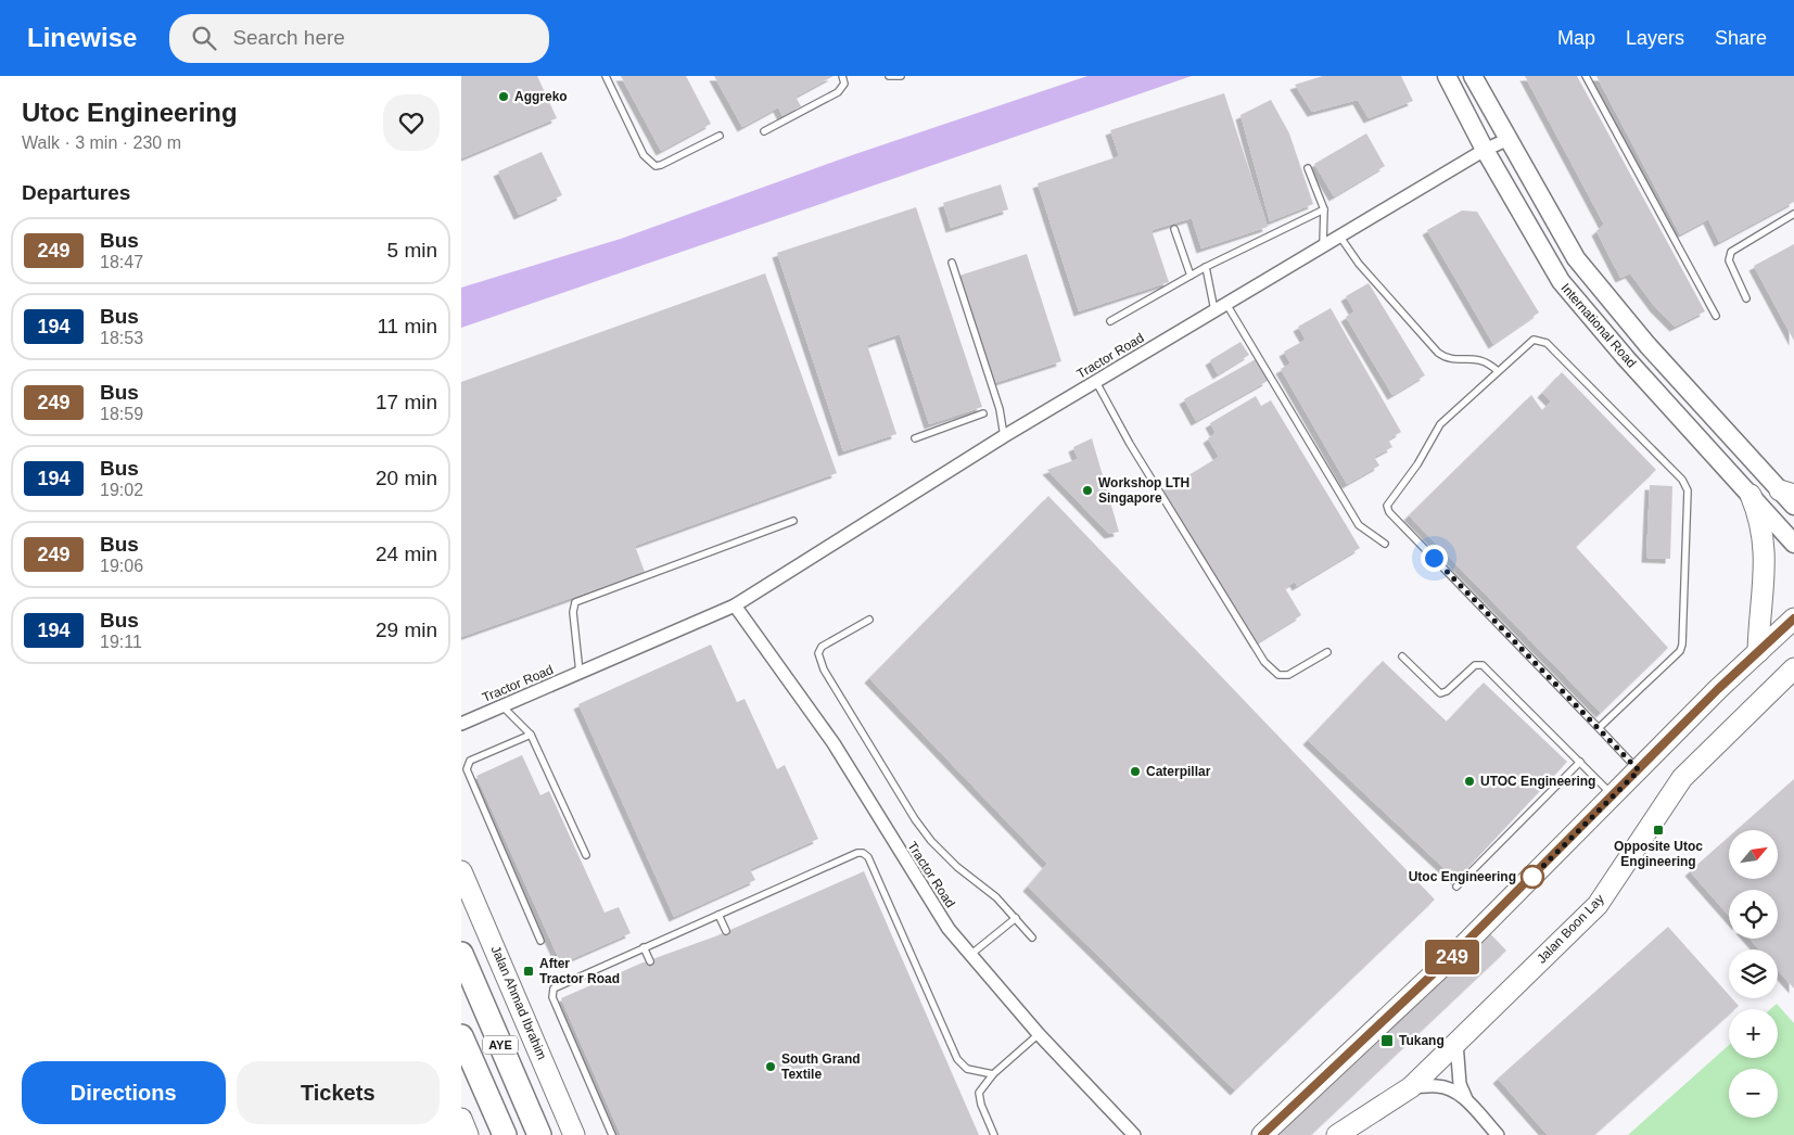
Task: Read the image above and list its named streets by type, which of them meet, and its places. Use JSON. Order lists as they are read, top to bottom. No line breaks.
{"streets":{"highway":["AYE"],"main road":["International Road","Jalan Boon Lay","Jalan Ahmad Ibrahim"],"street":["Tractor Road"]},"crossings":[["International Road","Tractor Road"]],"places":{"other":["Aggreko","Workshop LTH Singapore","Caterpillar","UTOC Engineering","Utoc Engineering","South Grand Textile"],"transit":["Opposite Utoc Engineering","After Tractor Road","Tukang"]},"lines":["bus line 249"],"north":"top right","page":{"header":"Linewise","search":"Search here","nav":["Map","Layers","Share"],"heading":[["Utoc Engineering","Walk · 3 min · 230 m"],"Departures"],"on_map":"249","list":[{"mark":"249","name":"Bus","note":"18:47","value":"5 min"},{"mark":"194","name":"Bus","note":"18:53","value":"11 min"},{"mark":"249","name":"Bus","note":"18:59","value":"17 min"},{"mark":"194","name":"Bus","note":"19:02","value":"20 min"},{"mark":"249","name":"Bus","note":"19:06","value":"24 min"},{"mark":"194","name":"Bus","note":"19:11","value":"29 min"}],"map_buttons":["+","−"],"buttons":["Directions","Tickets"]}}
